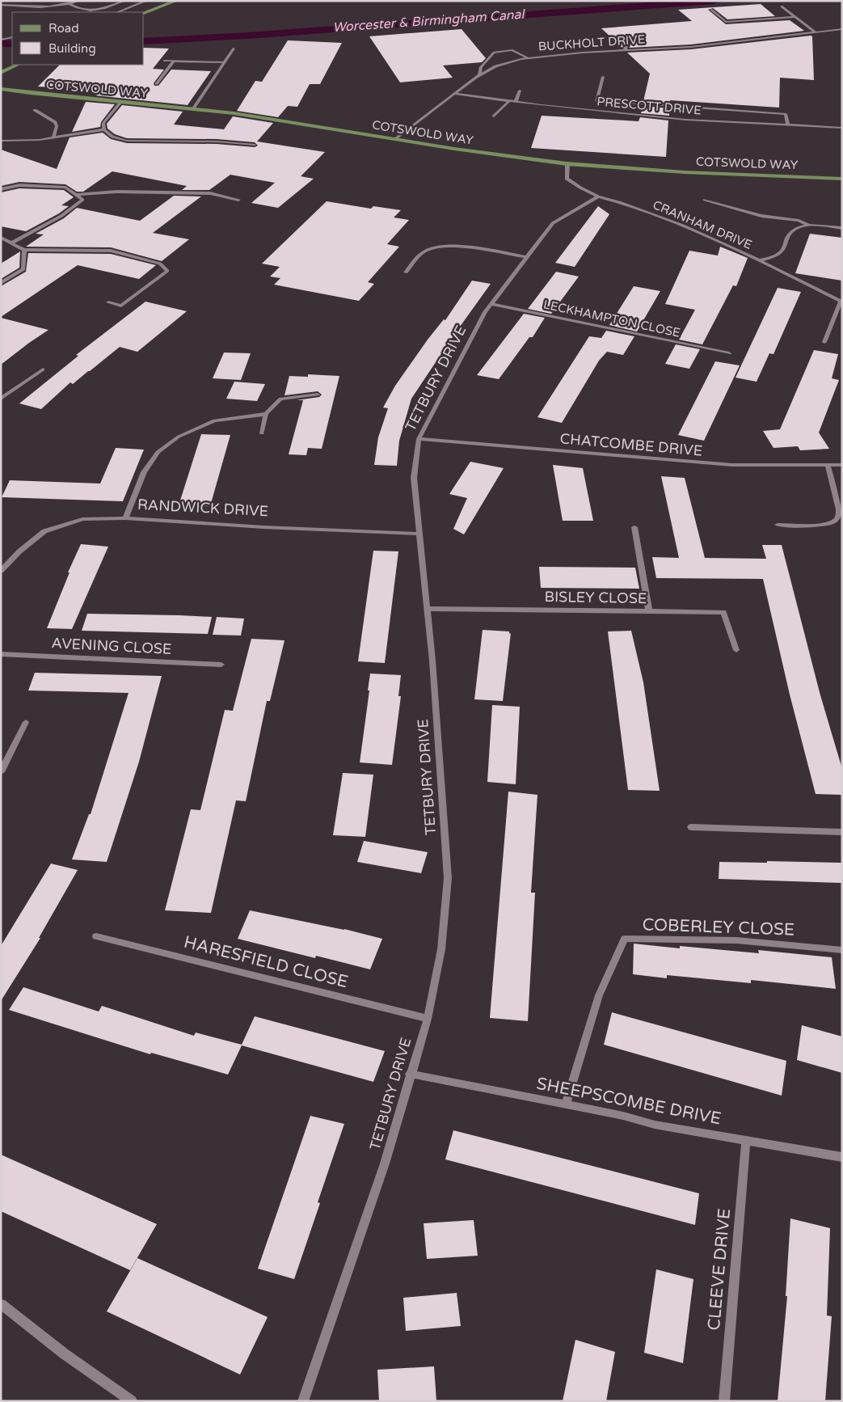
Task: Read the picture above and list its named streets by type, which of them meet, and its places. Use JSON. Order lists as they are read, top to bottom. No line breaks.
{"streets":{"main road":["COTSWOLD WAY"],"street":["BUCKHOLT DRIVE","PRESCOTT DRIVE","CRANHAM DRIVE","LECKHAMPTON CLOSE","TETBURY DRIVE","CHATCOMBE DRIVE","RANDWICK DRIVE","BISLEY CLOSE","AVENING CLOSE","COBERLEY CLOSE","HARESFIELD CLOSE","SHEEPSCOMBE DRIVE","CLEEVE DRIVE"]},"crossings":[["BUCKHOLT DRIVE","COTSWOLD WAY"],["BUCKHOLT DRIVE","PRESCOTT DRIVE"],["COTSWOLD WAY","CRANHAM DRIVE"],["CRANHAM DRIVE","TETBURY DRIVE"],["LECKHAMPTON CLOSE","TETBURY DRIVE"],["TETBURY DRIVE","CHATCOMBE DRIVE"],["TETBURY DRIVE","RANDWICK DRIVE"],["TETBURY DRIVE","BISLEY CLOSE"],["TETBURY DRIVE","HARESFIELD CLOSE"],["TETBURY DRIVE","SHEEPSCOMBE DRIVE"],["COBERLEY CLOSE","SHEEPSCOMBE DRIVE"],["SHEEPSCOMBE DRIVE","CLEEVE DRIVE"]],"water":["Worcester & Birmingham Canal"],"legend":["Road","Building"]}
